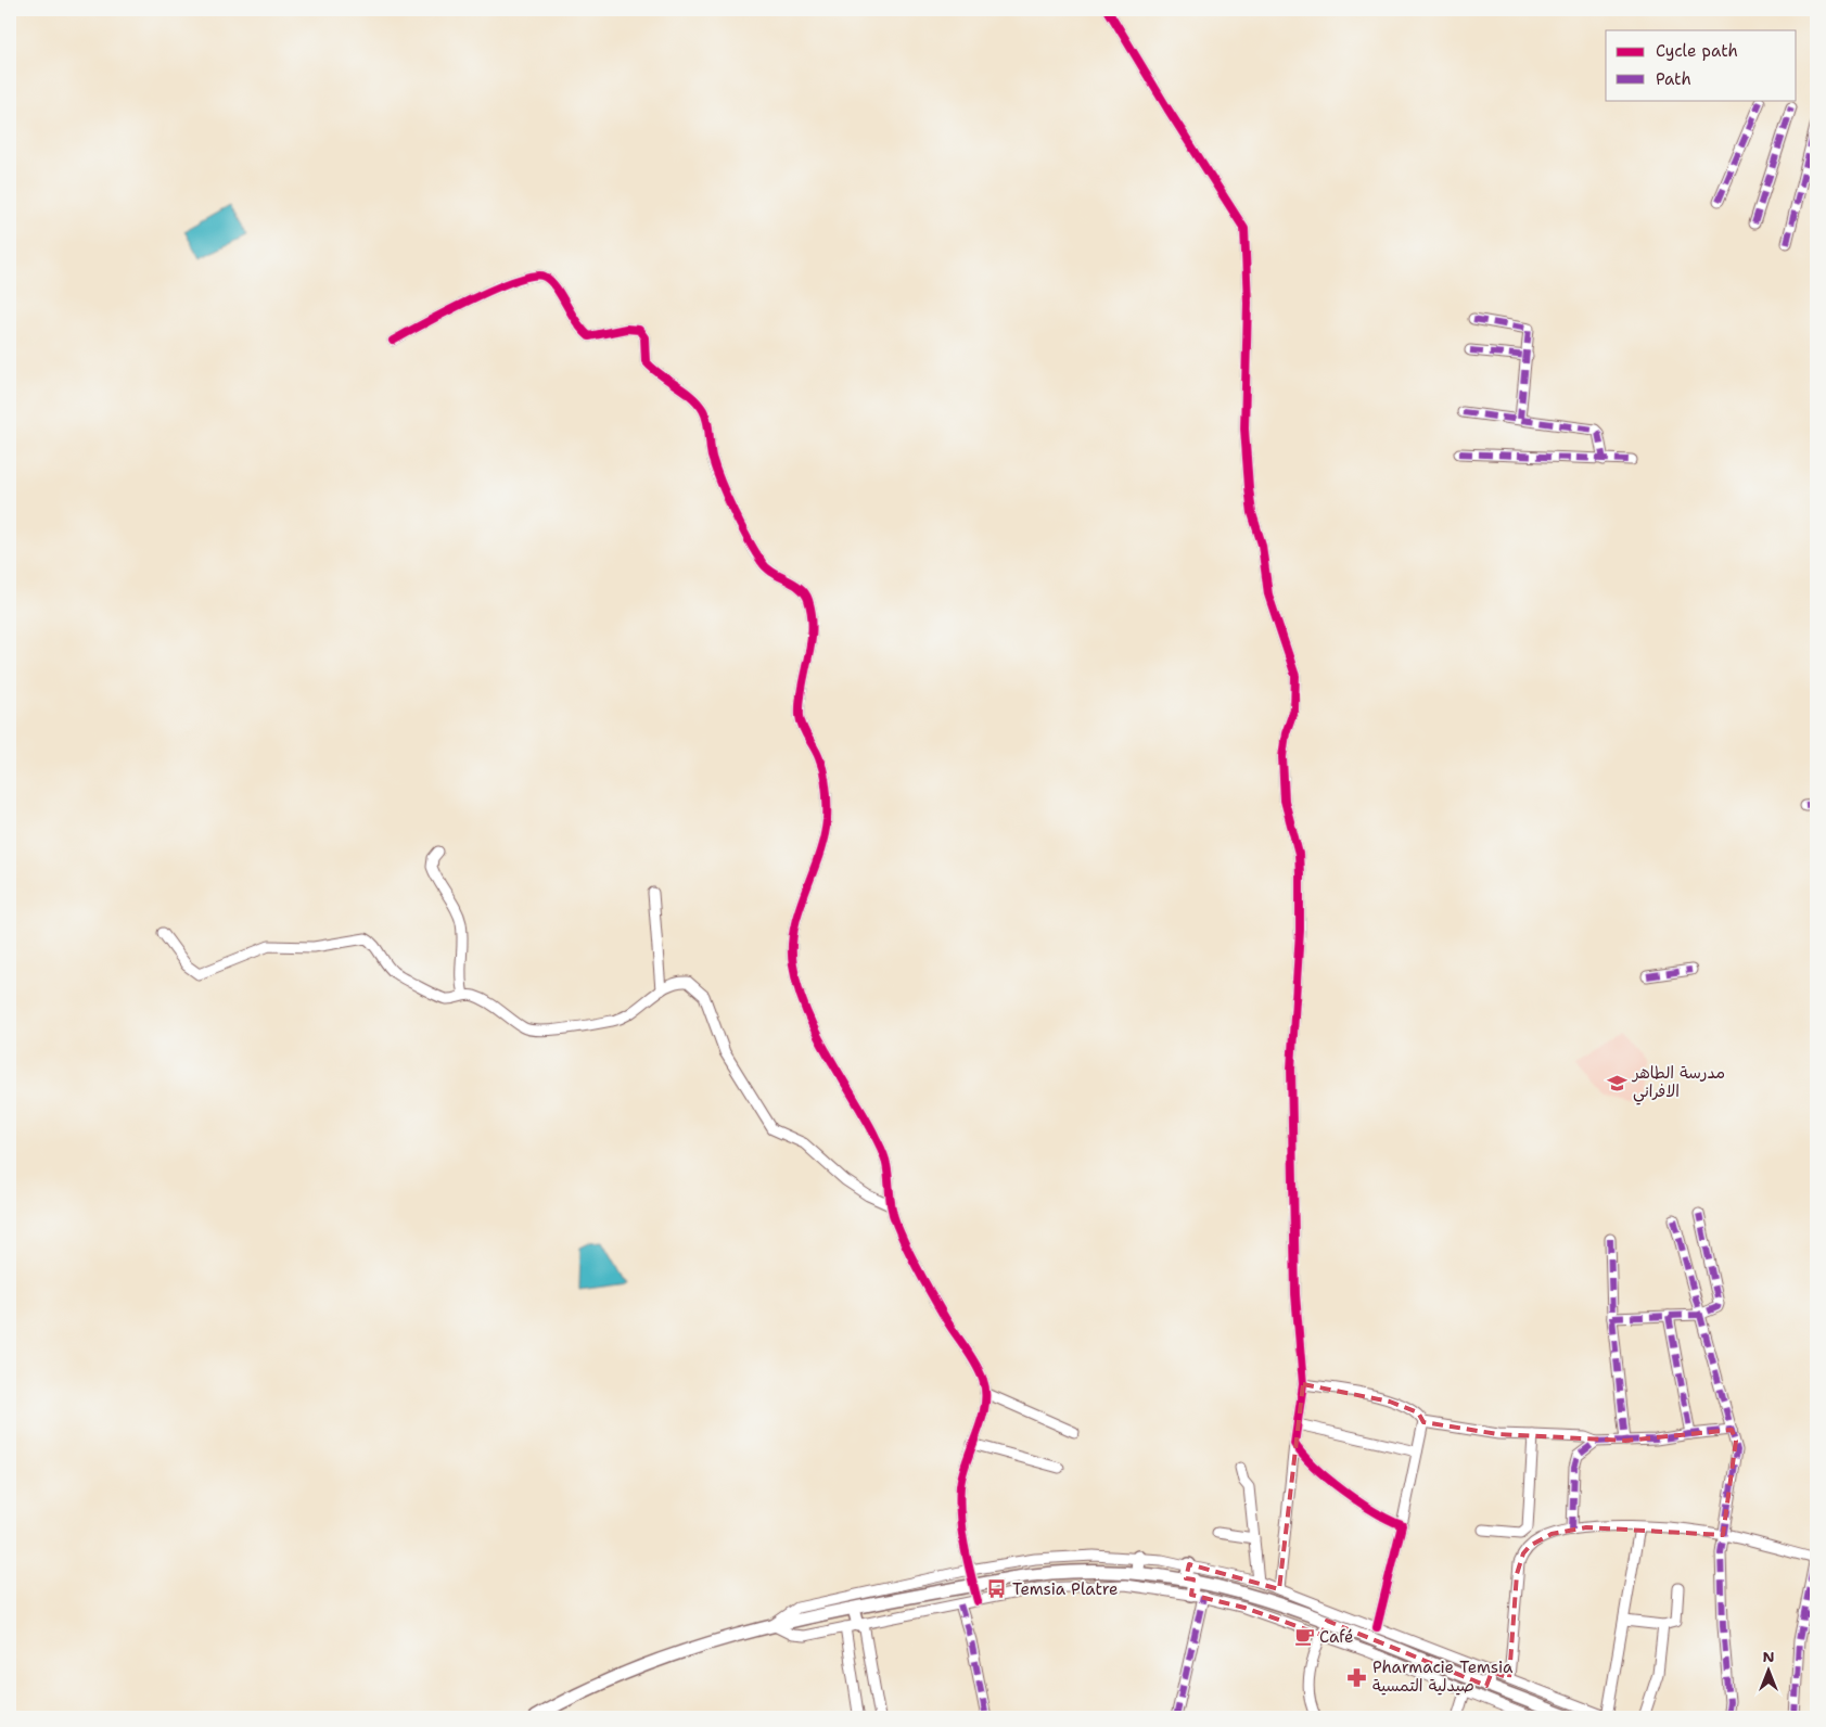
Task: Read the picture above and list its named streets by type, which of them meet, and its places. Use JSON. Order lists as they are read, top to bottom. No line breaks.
{"places":{"school or university":["مدرسة الطاهر الافراني"],"bus stop":["Temsia Platre"],"cafe":["Café"],"pharmacy":["Pharmacie Temsia صيدلية التمسية"]},"legend":["Cycle path","Path"],"north":"top"}
